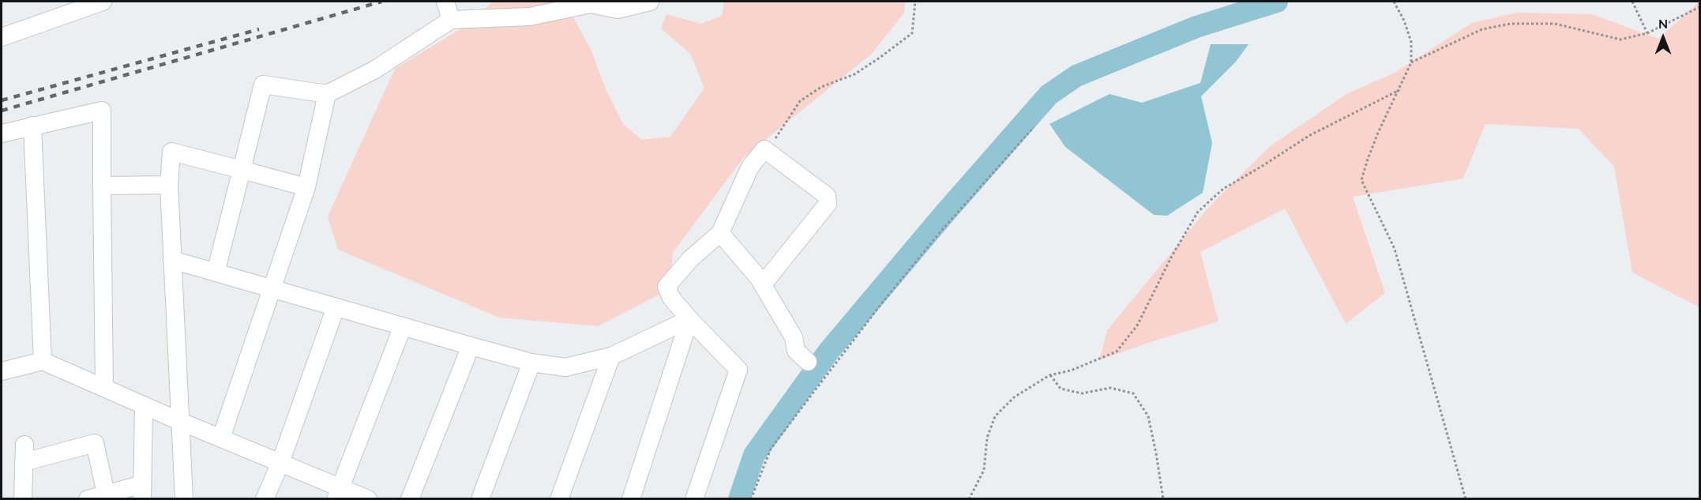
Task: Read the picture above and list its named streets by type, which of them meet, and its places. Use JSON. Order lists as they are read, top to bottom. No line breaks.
{"north":"top"}
